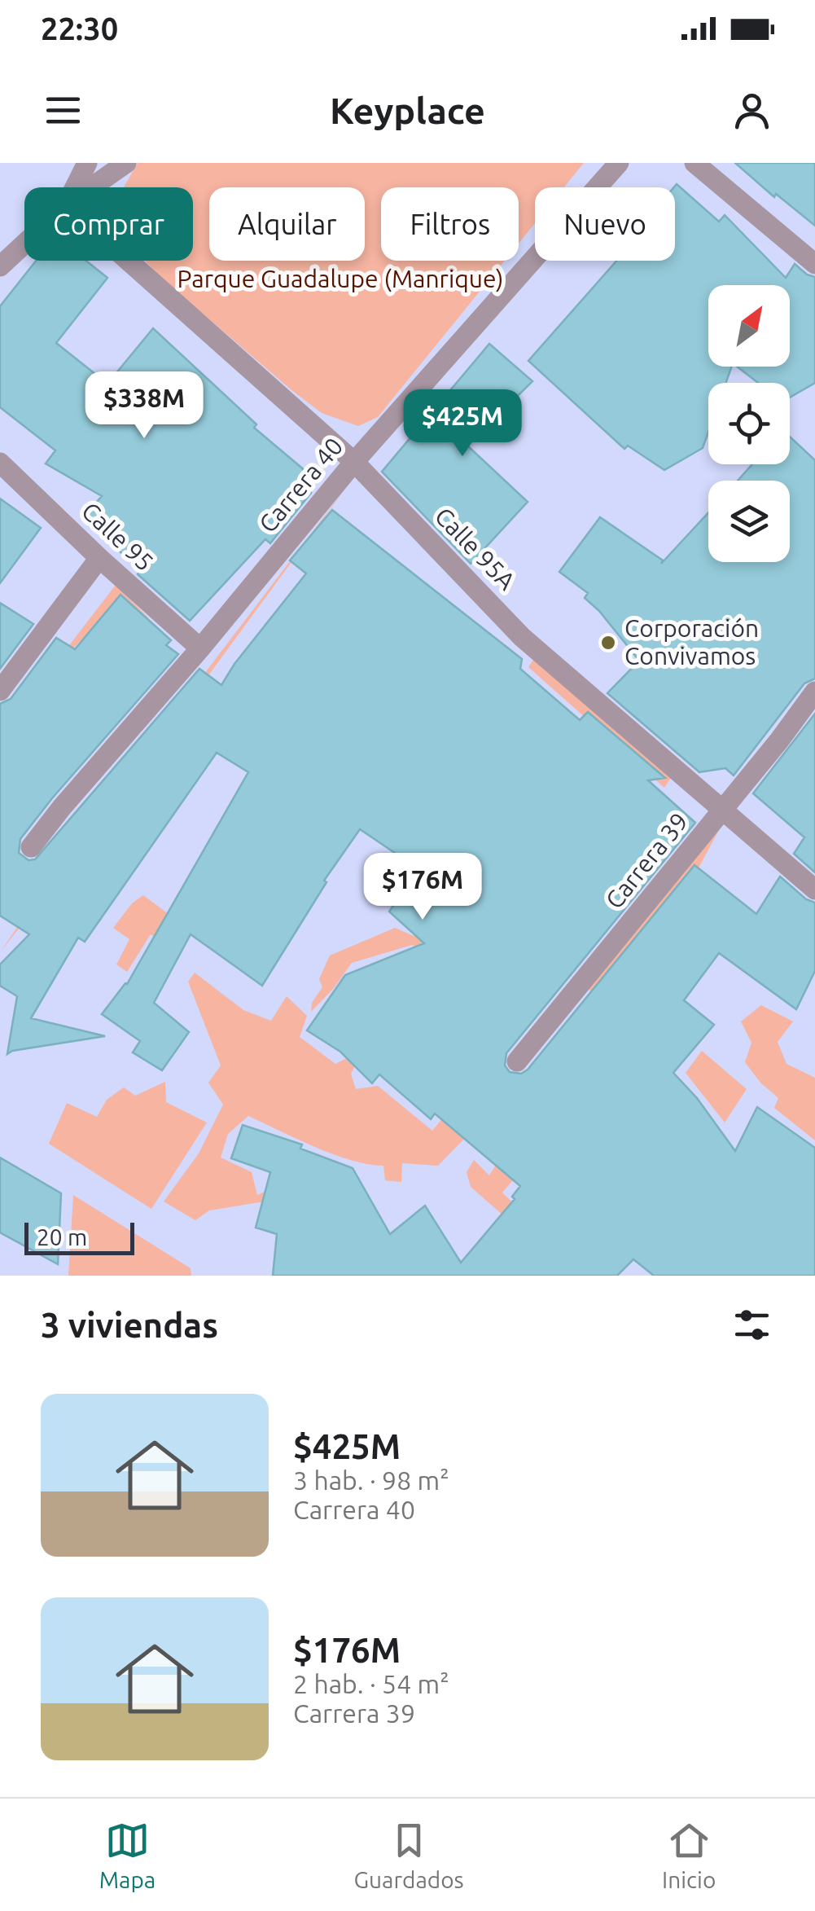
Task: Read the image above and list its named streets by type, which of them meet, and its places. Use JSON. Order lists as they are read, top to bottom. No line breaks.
{"streets":{"street":["Carrera 40","Calle 95","Calle 95A","Carrera 39"]},"crossings":[["Carrera 40","Calle 95"],["Carrera 40","Calle 95A"],["Calle 95A","Carrera 39"]],"parks":["Parque Guadalupe (Manrique)"],"places":["Corporación Convivamos"],"scale_bar":"20 m","north":"top right","page":{"status":"22:30","header":"Keyplace","chip":["Comprar","Alquilar","Filtros","Nuevo"],"price":["$338M","$425M","$176M"],"scale":"20 m","heading":"3 viviendas","list":[{"name":"$425M","note":"3 hab. · 98 m² · Carrera 40"},{"name":"$176M","note":"2 hab. · 54 m² · Carrera 39"}],"tabs":["Mapa","Guardados","Inicio"]}}
